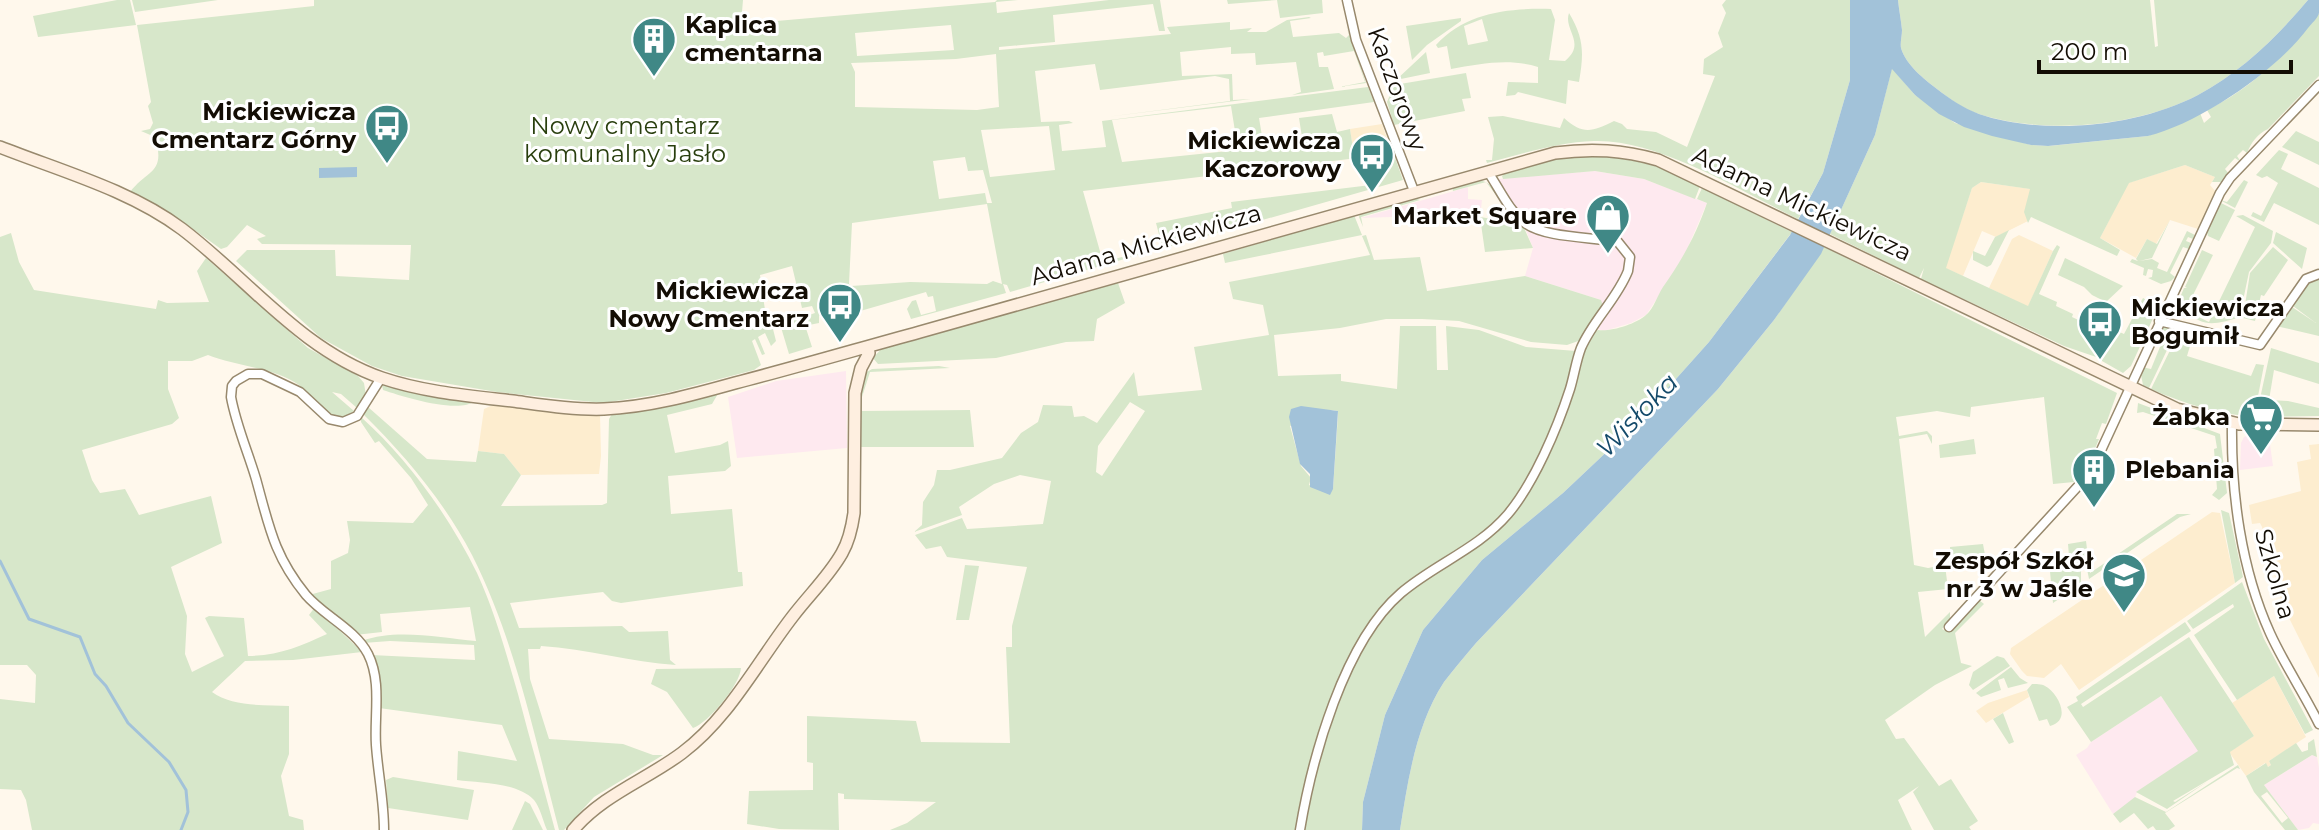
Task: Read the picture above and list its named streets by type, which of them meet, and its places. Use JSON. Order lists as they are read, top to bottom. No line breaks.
{"streets":{"street":["Kaczorowy","Adama Mickiewicza","Szkolna"]},"crossings":[["Kaczorowy","Adama Mickiewicza"],["Adama Mickiewicza","Szkolna"]],"water":["Wisłoka"],"parks":["Nowy cmentarz komunalny Jasło"],"places":{"building":["Kaplica cmentarna","Plebania"],"bus stop":["Mickiewicza Cmentarz Górny","Mickiewicza Kaczorowy","Mickiewicza Nowy Cmentarz","Mickiewicza Bogumił"],"shop":["Market Square"],"supermarket":["Żabka"],"school or university":["Zespół Szkół nr 3 w Jaśle"]},"scale_bar":"200 m"}
